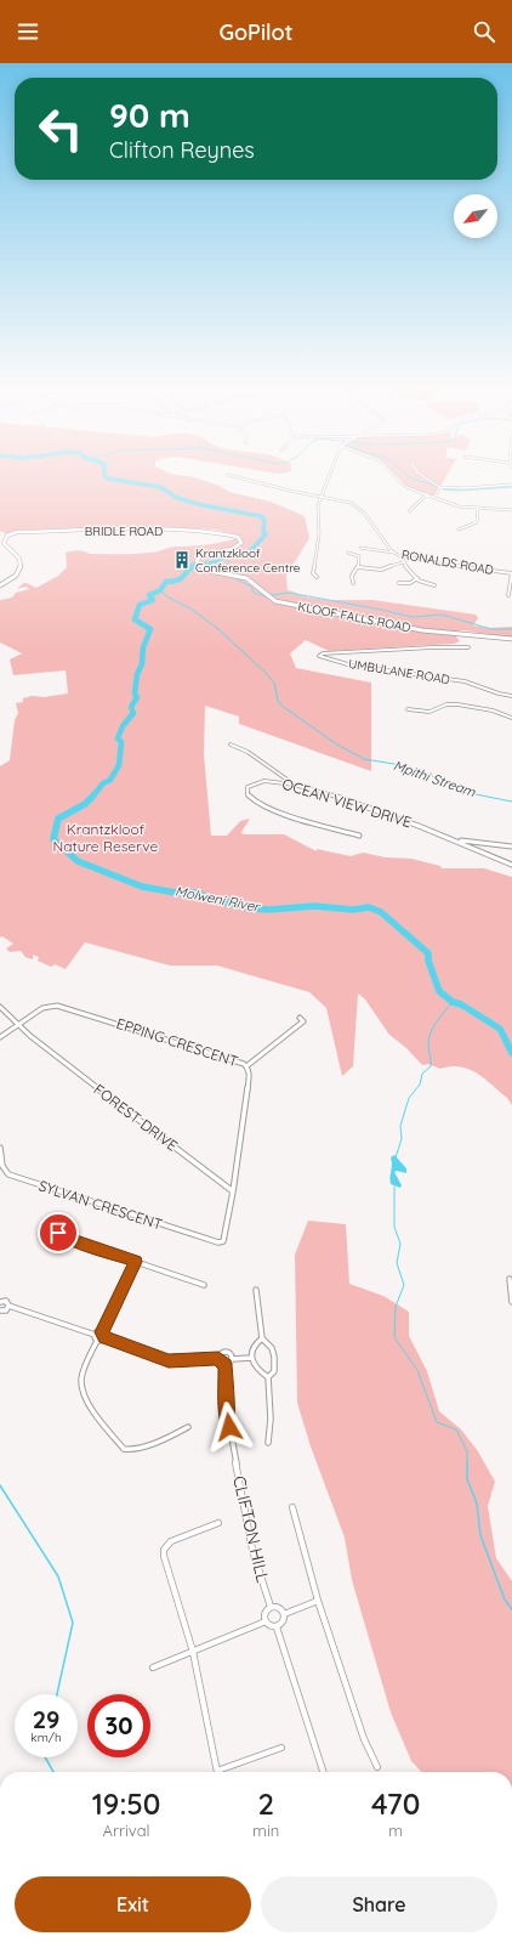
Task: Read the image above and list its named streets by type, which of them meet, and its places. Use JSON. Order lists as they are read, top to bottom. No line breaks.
{"streets":{"main road":["BRIDLE ROAD","KLOOF FALLS ROAD"],"street":["RONALDS ROAD","UMBULANE ROAD","OCEAN VIEW DRIVE","EPPING CRESCENT","FOREST DRIVE","SYLVAN CRESCENT","CLIFTON HILL"]},"crossings":[["BRIDLE ROAD","KLOOF FALLS ROAD"],["EPPING CRESCENT","FOREST DRIVE"],["EPPING CRESCENT","SYLVAN CRESCENT"],["FOREST DRIVE","SYLVAN CRESCENT"]],"water":["Mpithi Stream","Molweni River"],"parks":["Krantzkloof Nature Reserve"],"places":{"building":["Krantzkloof Conference Centre"]},"north":"bottom left","page":{"header":"GoPilot","turn":["90 m","Clifton Reynes"],"speed":"29 km/h","limit":"30","eta":["19:50","Arrival","2","min","470","m"],"buttons":["Exit","Share"]}}
